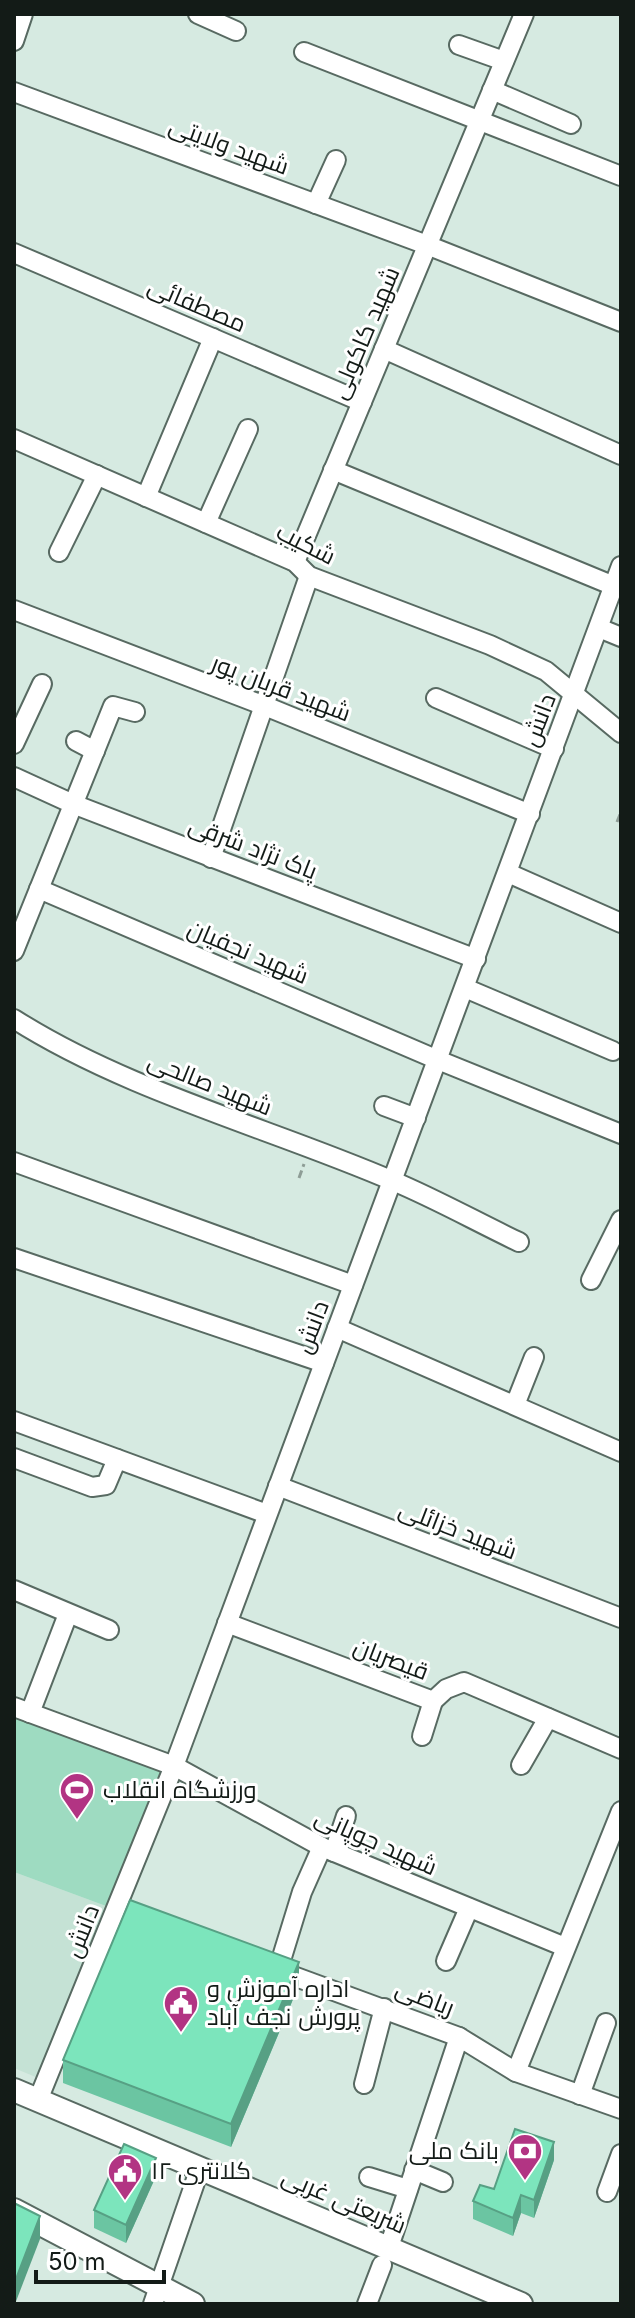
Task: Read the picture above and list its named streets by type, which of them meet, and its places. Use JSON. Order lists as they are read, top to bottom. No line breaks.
{"streets":{"main road":["شریعتی غربی"],"street":["شهید ولایتی","مصطفائی","شهید کاکولی","شکیب","شهید قربان پور","دانش","پاک نژاد شرقی","شهید نجفیان","شهید صالحی","شهید خزائلی","قیصریان","شهید چوپانی","ریاضی"]},"crossings":[["شهید ولایتی","شهید کاکولی"],["مصطفائی","شهید کاکولی"],["شهید کاکولی","شکیب"],["شکیب","دانش"],["شهید قربان پور","دانش"],["دانش","پاک نژاد شرقی"],["دانش","شهید نجفیان"],["دانش","شهید صالحی"],["دانش","شهید خزائلی"],["دانش","قیصریان"],["دانش","شهید چوپانی"],["دانش","شریعتی غربی"],["شهید چوپانی","ریاضی"]],"places":{"sports":["ورزشگاه انقلاب"],"public building":["اداره آموزش و پرورش نجف آباد","کلانتری ۱۲"],"bank":["بانک ملی"]},"scale_bar":"50 m"}
